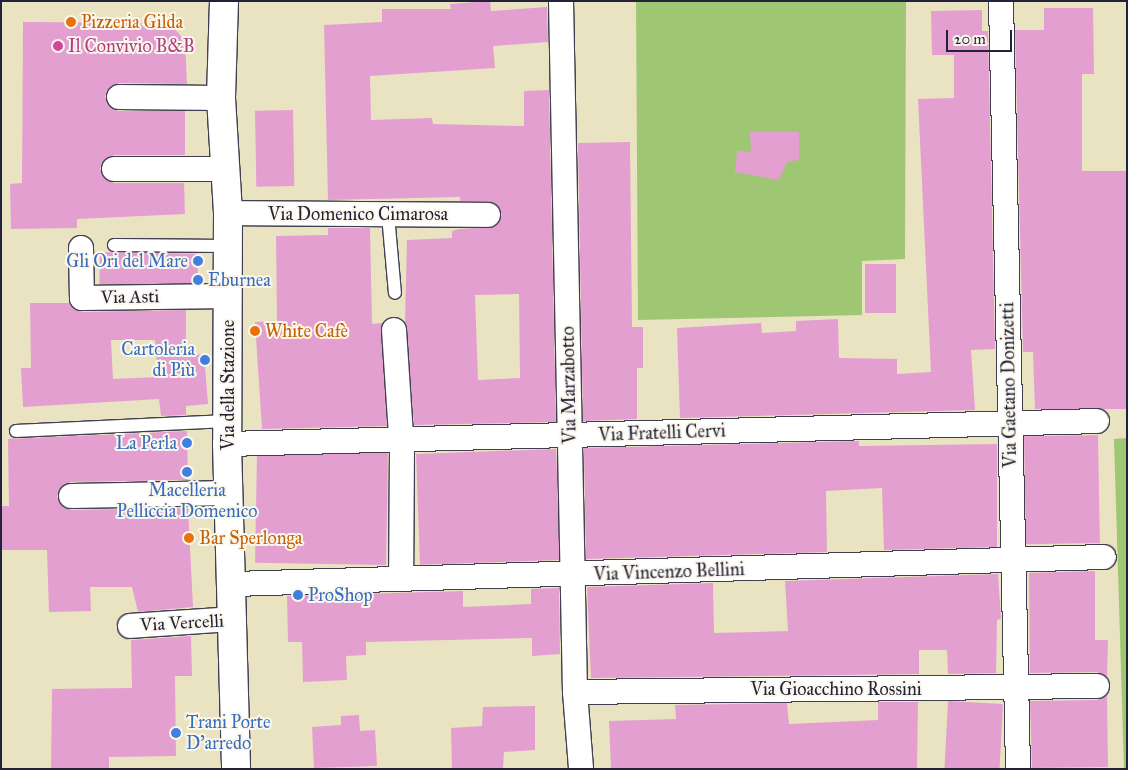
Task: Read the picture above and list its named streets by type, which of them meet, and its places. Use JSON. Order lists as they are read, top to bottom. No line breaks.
{"streets":{"street":["Via Domenico Cimarosa","Via Asti","Via della Stazione","Via Marzabotto","Via Gaetano Donizetti","Via Fratelli Cervi","Via Vincenzo Bellini","Via Vercelli","Via Gioacchino Rossini"]},"crossings":[["Via Domenico Cimarosa","Via della Stazione"],["Via Asti","Via della Stazione"],["Via della Stazione","Via Fratelli Cervi"],["Via della Stazione","Via Vincenzo Bellini"],["Via della Stazione","Via Vercelli"],["Via Marzabotto","Via Fratelli Cervi"],["Via Marzabotto","Via Vincenzo Bellini"],["Via Marzabotto","Via Gioacchino Rossini"],["Via Gaetano Donizetti","Via Fratelli Cervi"],["Via Gaetano Donizetti","Via Vincenzo Bellini"],["Via Gaetano Donizetti","Via Gioacchino Rossini"]],"places":["Pizzeria Gilda","Il Convivio B&B","Gli Ori del Mare","Eburnea","White Cafè","Cartoleria di Più","La Perla","Macelleria Pelliccia Domenico","Bar Sperlonga","ProShop","Trani Porte D'arredo"],"scale_bar":"20 m"}
